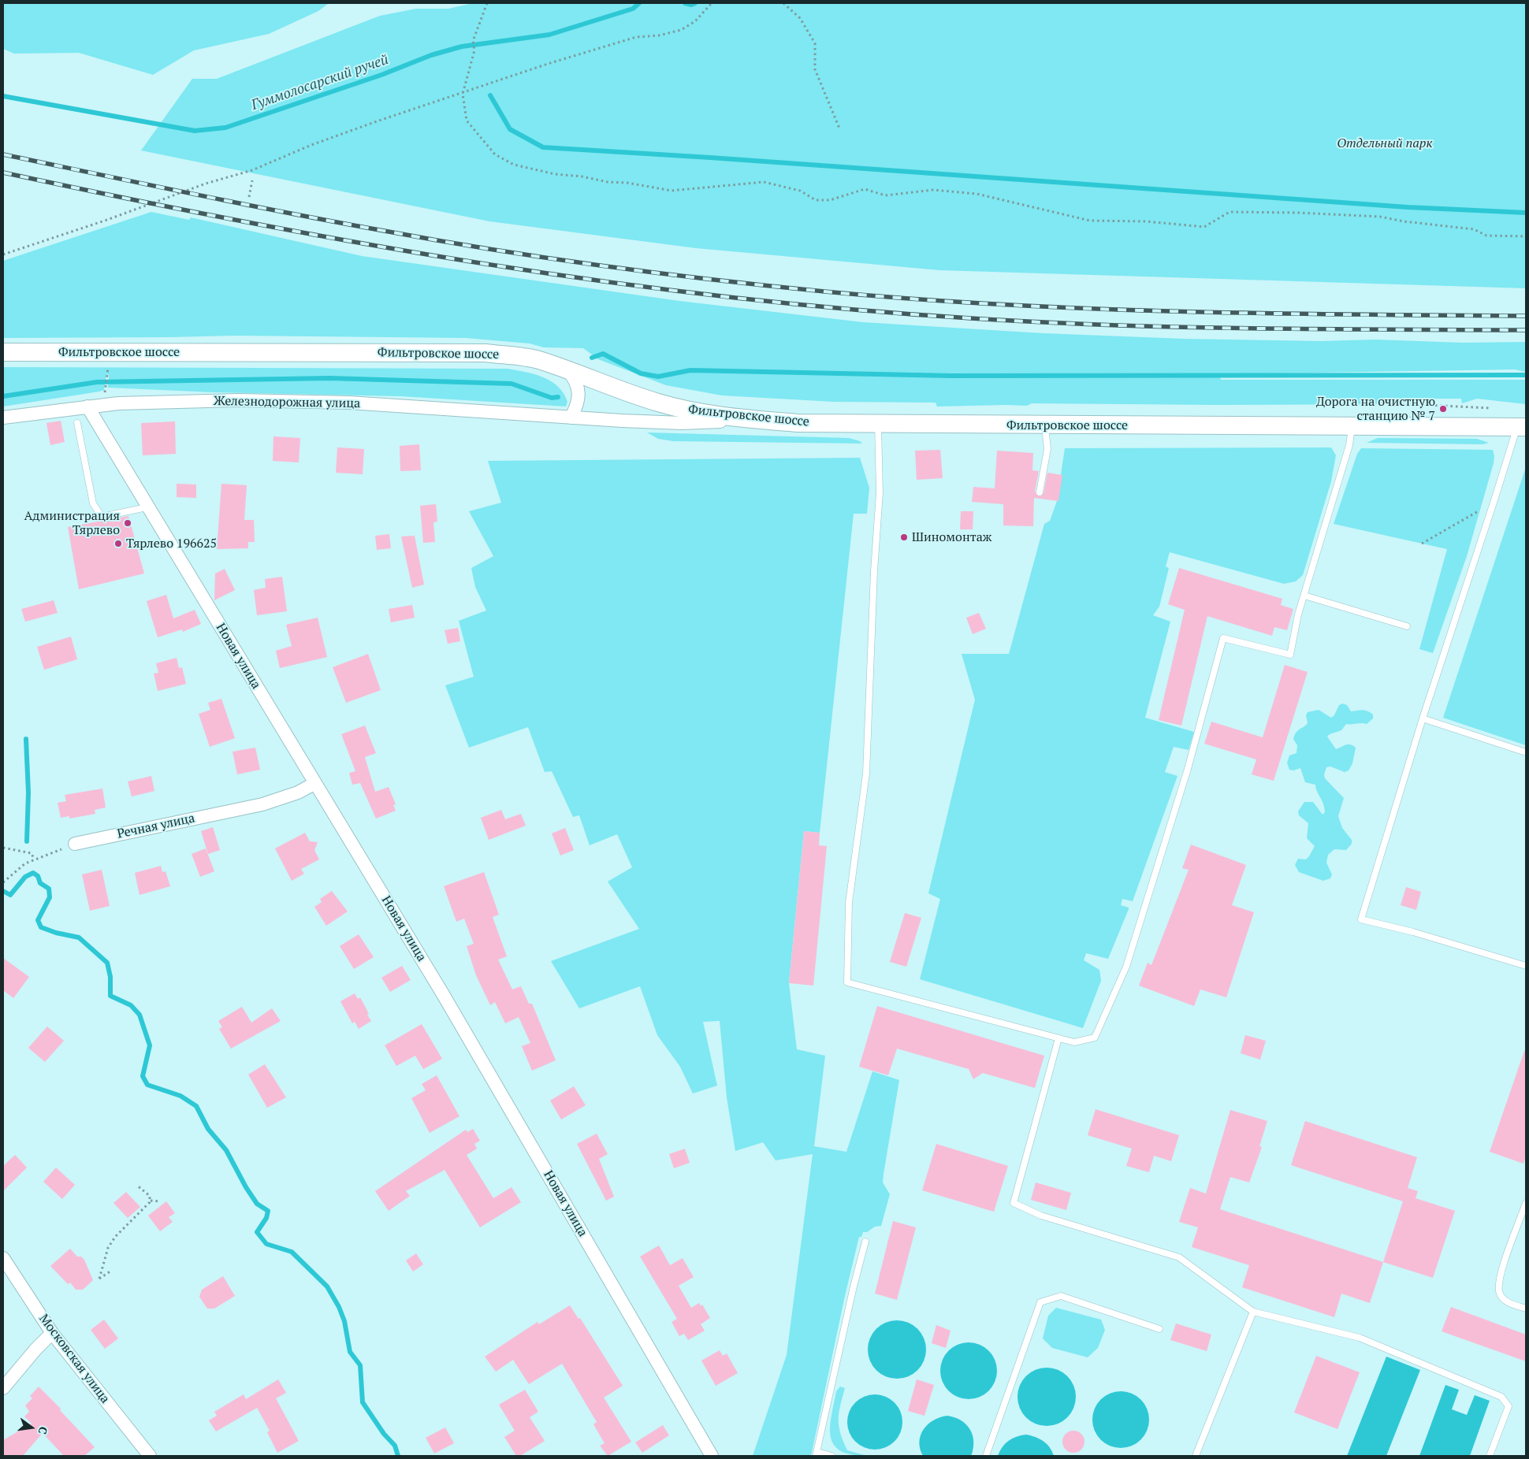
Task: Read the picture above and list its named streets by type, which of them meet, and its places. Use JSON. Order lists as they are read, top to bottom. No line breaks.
{"streets":{"main road":["Фильтровское шоссе"],"street":["Железнодорожная улица","Новая улица","Речная улица","Московская улица"]},"crossings":[["Фильтровское шоссе","Железнодорожная улица"],["Железнодорожная улица","Новая улица"],["Новая улица","Речная улица"]],"water":["Гуммолосарский ручей"],"parks":["Отдельный парк"],"places":["Дорога на очистную станцию № 7","Администрация Тярлево","Шиномонтаж","Тярлево 196625"],"north":"right"}
